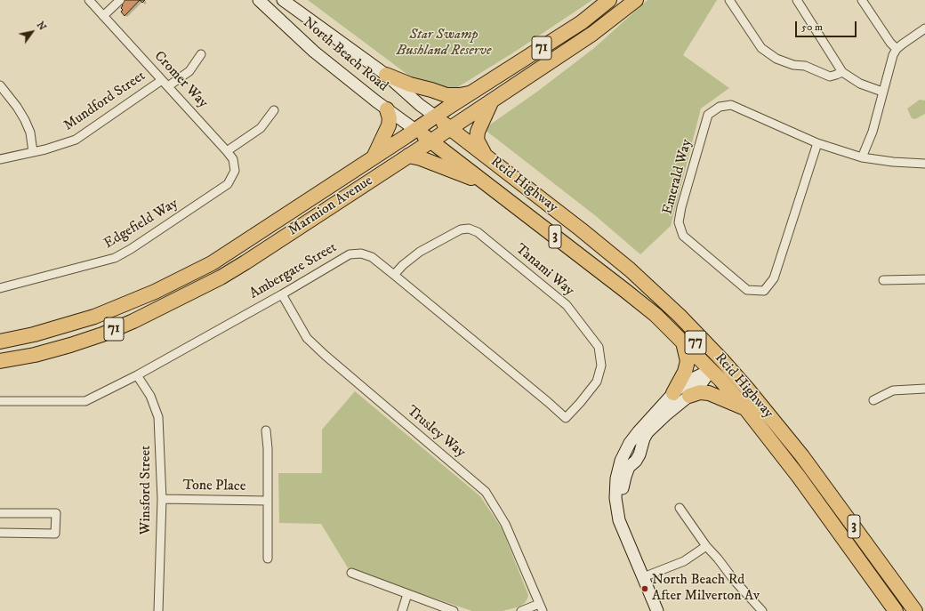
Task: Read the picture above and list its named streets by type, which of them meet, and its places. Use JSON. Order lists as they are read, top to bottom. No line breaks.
{"streets":{"highway":["71","Reid Highway","Marmion Avenue","3","77"],"main road":["North Beach Road"],"street":["Cromer Way","Mundford Street","Emerald Way","Edgefield Way","Tanami Way","Ambergate Street","Trusley Way","Tone Place","Winsford Street"]},"crossings":[["North Beach Road","Reid Highway"],["North Beach Road","Marmion Avenue"],["Cromer Way","Mundford Street"],["Cromer Way","Edgefield Way"],["Reid Highway","Marmion Avenue"],["Reid Highway","77"],["Tanami Way","Ambergate Street"],["Ambergate Street","Trusley Way"],["Ambergate Street","Winsford Street"],["Tone Place","Winsford Street"]],"parks":["Star Swamp Bushland Reserve"],"places":["North Beach Rd After Milverton Av"],"scale_bar":"50 m","north":"top right"}
